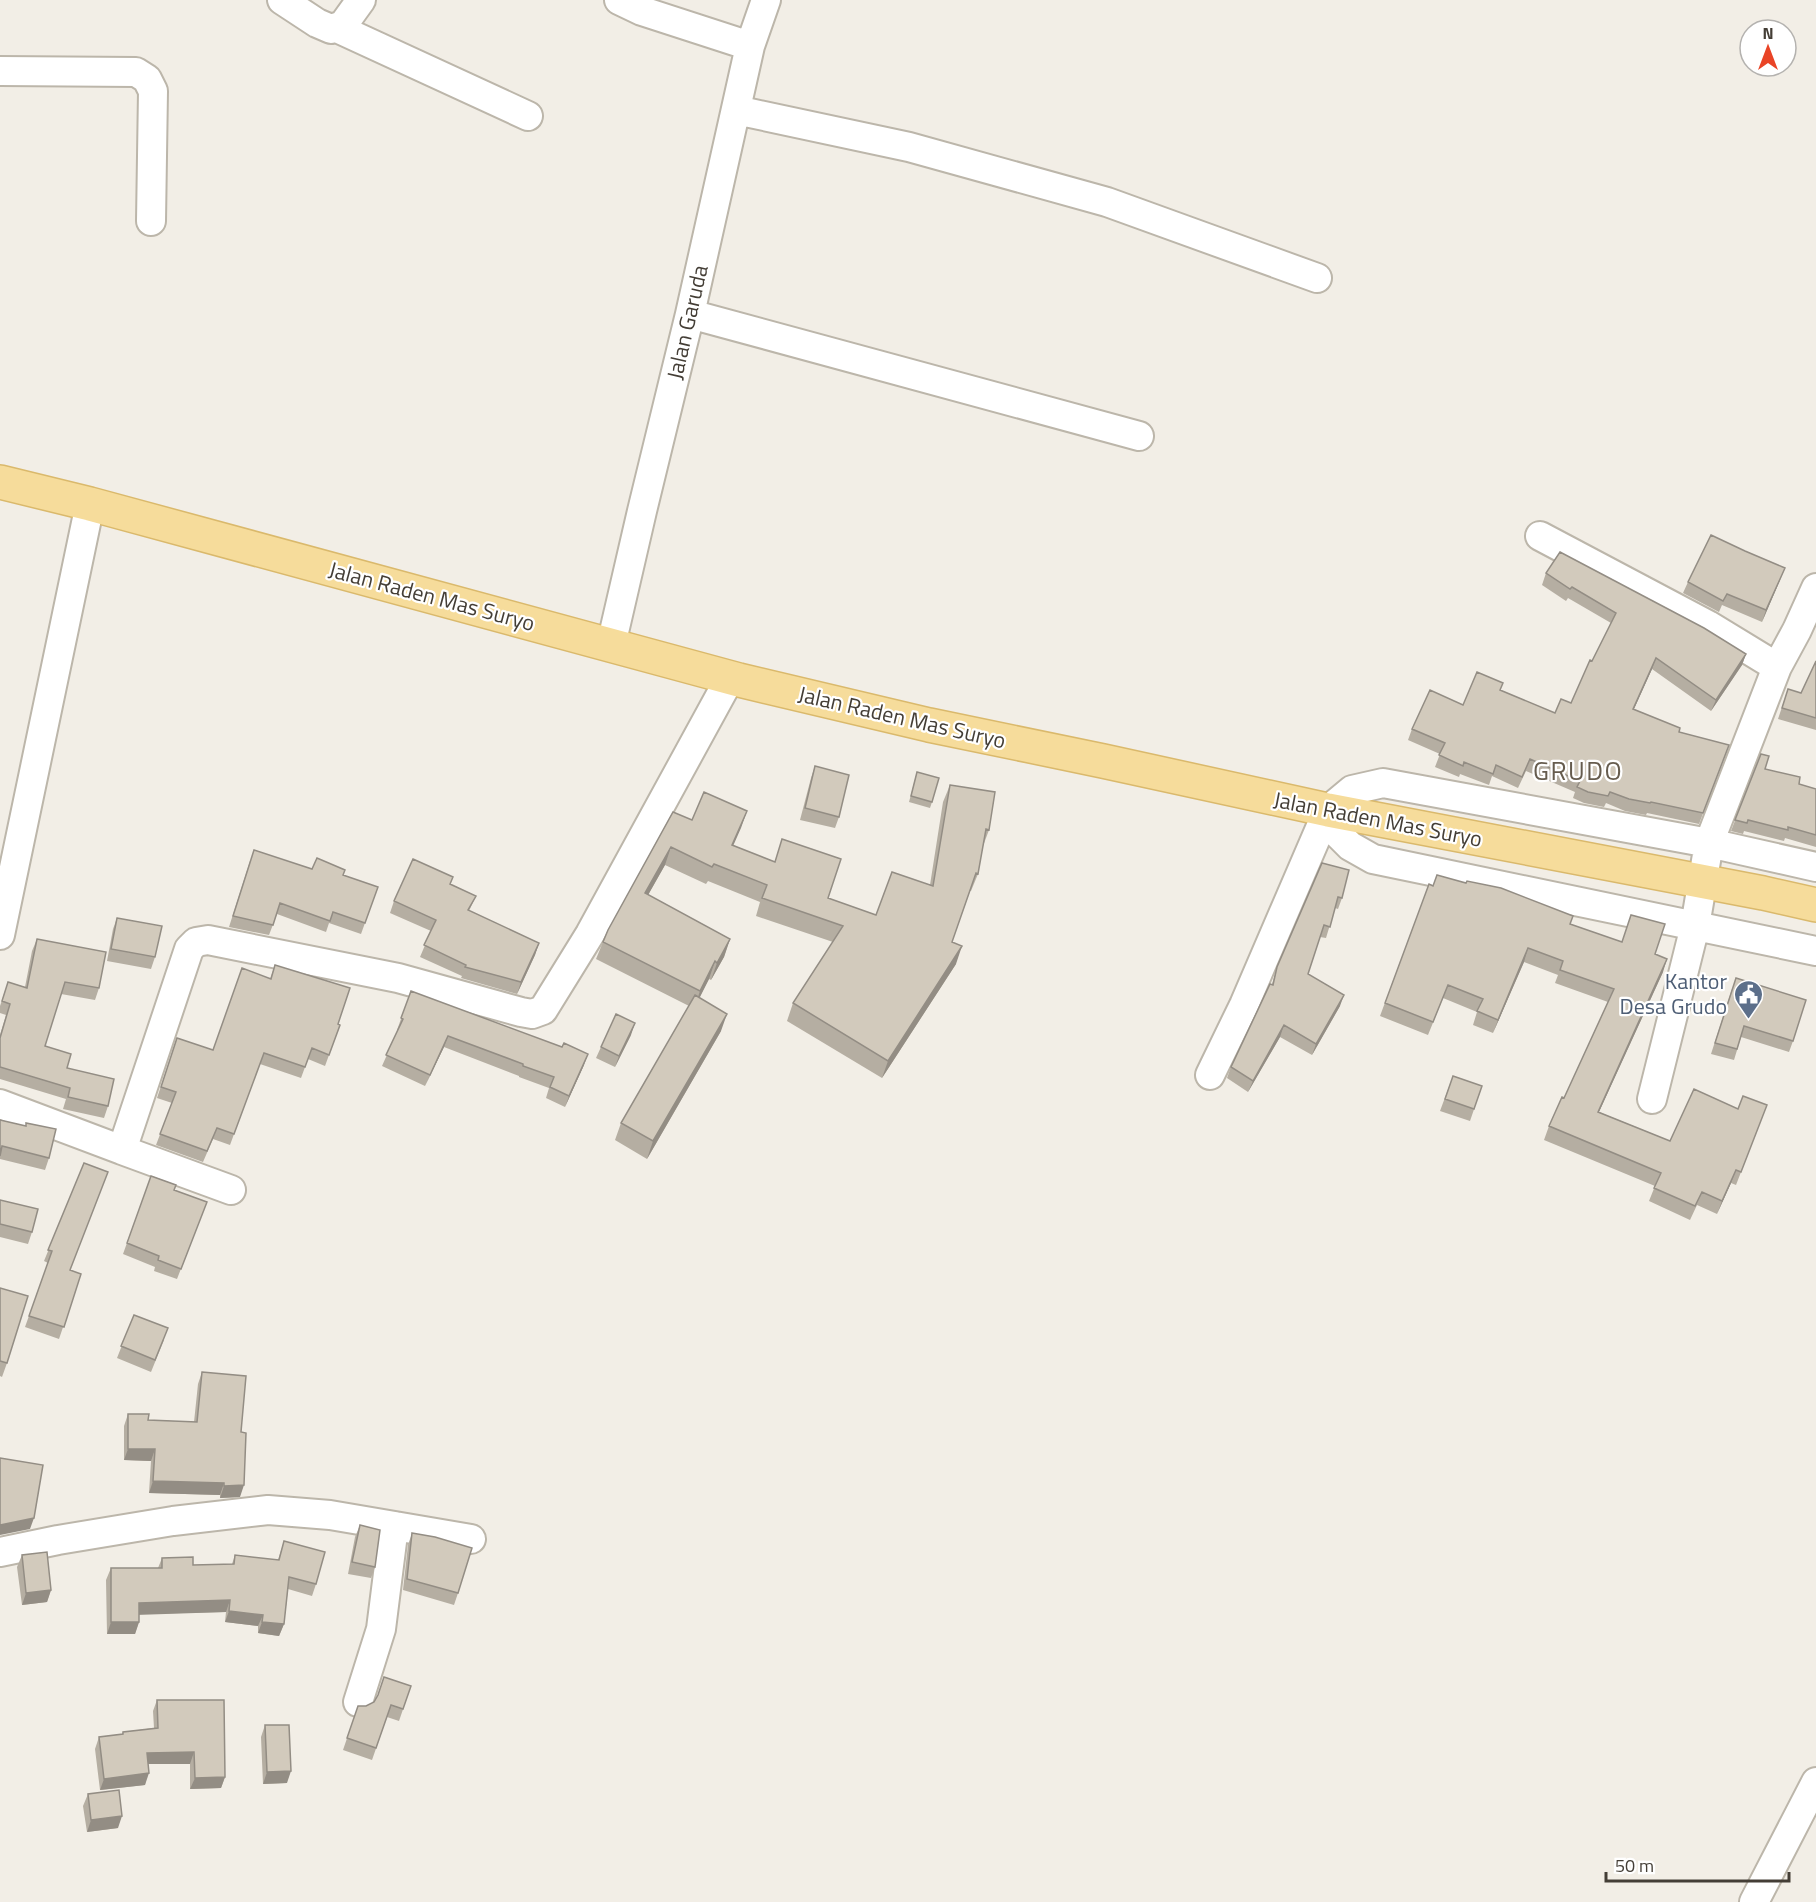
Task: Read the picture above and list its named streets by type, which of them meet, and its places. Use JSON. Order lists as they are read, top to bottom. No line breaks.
{"streets":{"main road":["Jalan Raden Mas Suryo"],"street":["Jalan Garuda"]},"crossings":[["Jalan Garuda","Jalan Raden Mas Suryo"]],"districts":["GRUDO"],"places":{"public building":["Kantor Desa Grudo"]},"scale_bar":"50 m","north":"top"}
